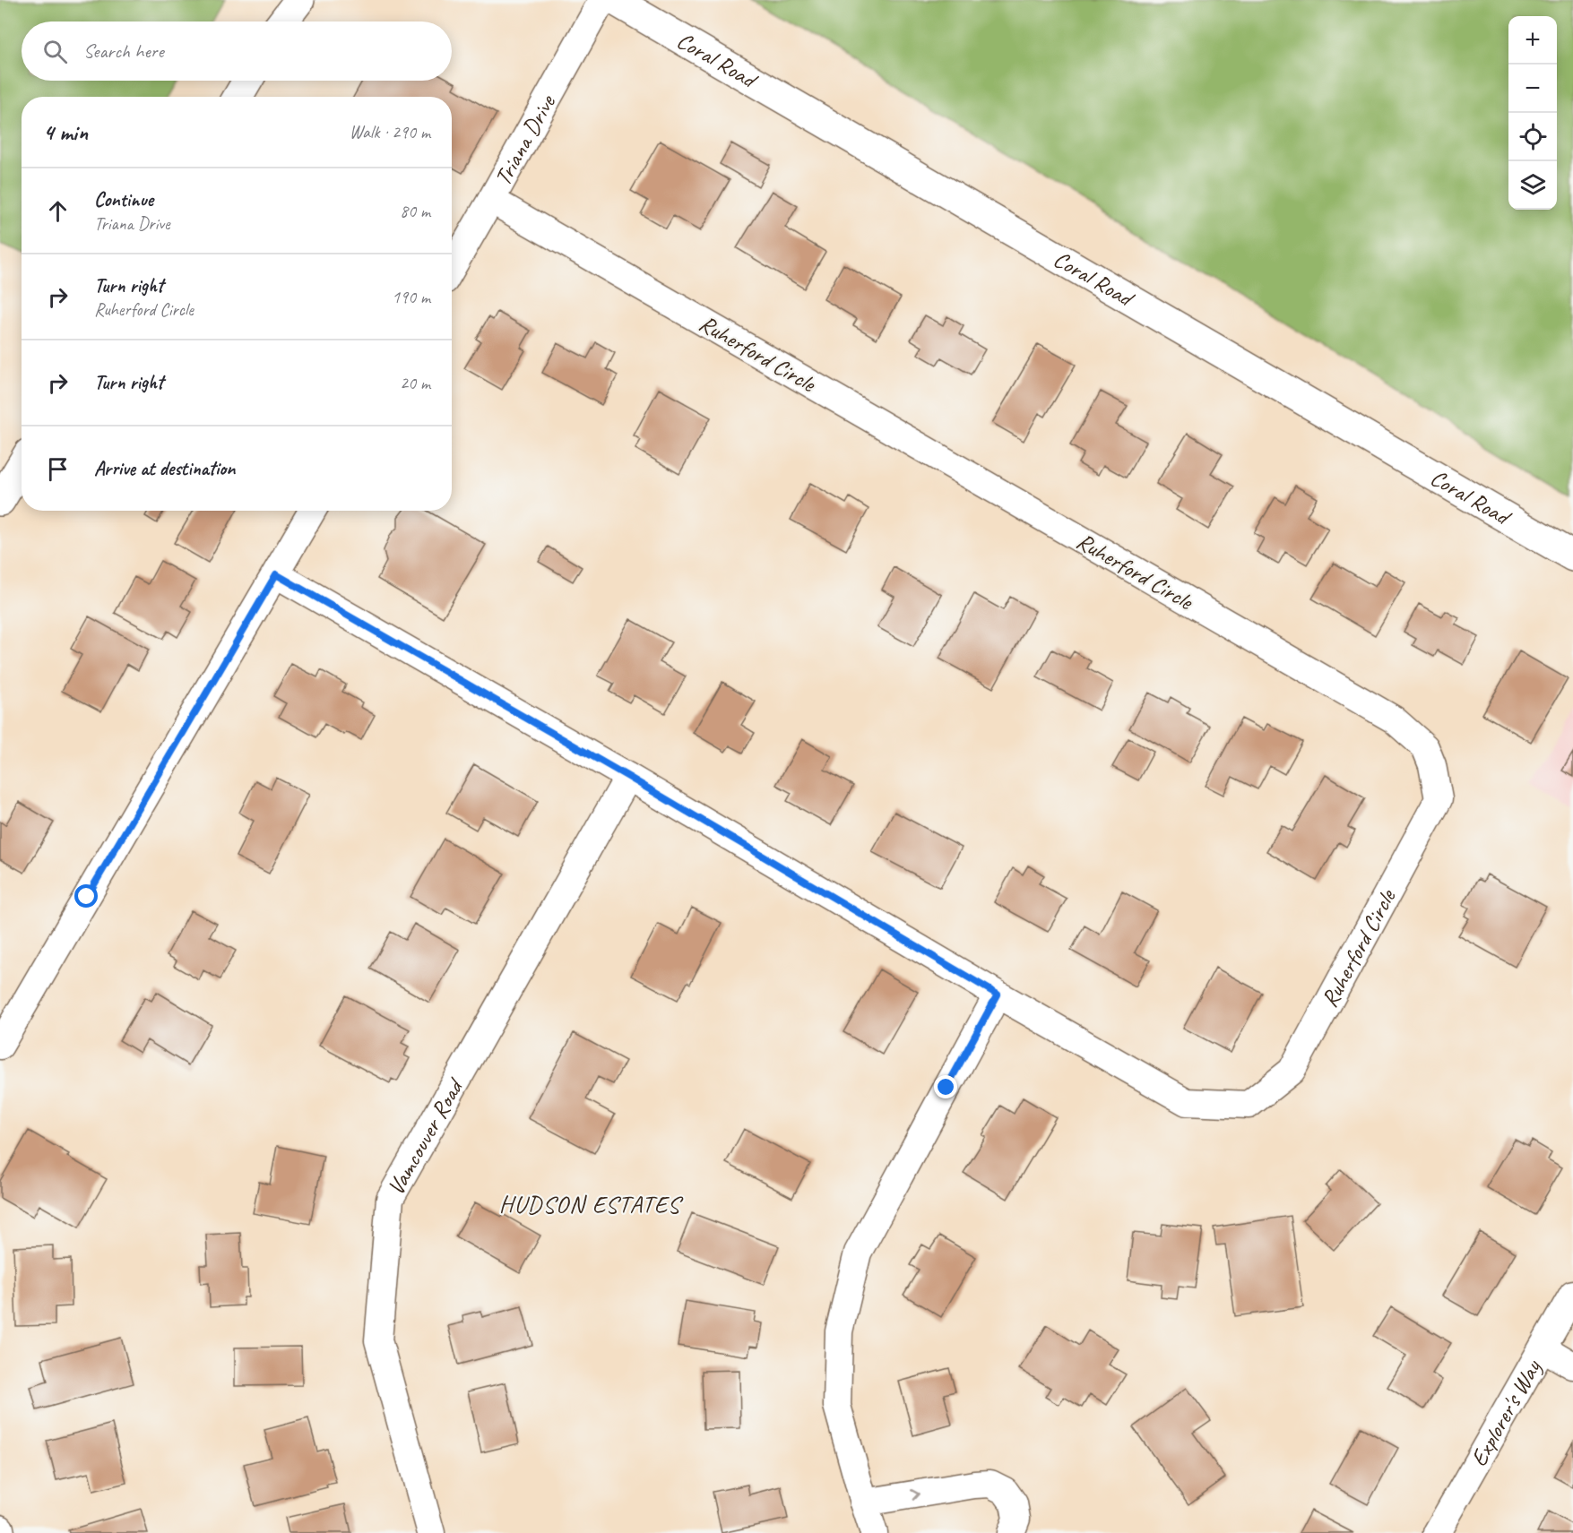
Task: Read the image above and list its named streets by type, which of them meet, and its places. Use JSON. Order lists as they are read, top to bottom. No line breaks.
{"streets":{"main road":["Coral Road"],"street":["Triana Drive","Ruherford Circle","Vamcouver Road","Explorer's Way"]},"crossings":[["Triana Drive","Ruherford Circle"],["Ruherford Circle","Vamcouver Road"]],"districts":["HUDSON ESTATES"],"page":{"map_buttons":["+","−"],"search":"Search here","heading":["4 min","Walk · 290 m"],"list":[["Continue","Triana Drive","80 m"],["Turn right","Ruherford Circle","190 m"],["Turn right","20 m"],"Arrive at destination"]}}
